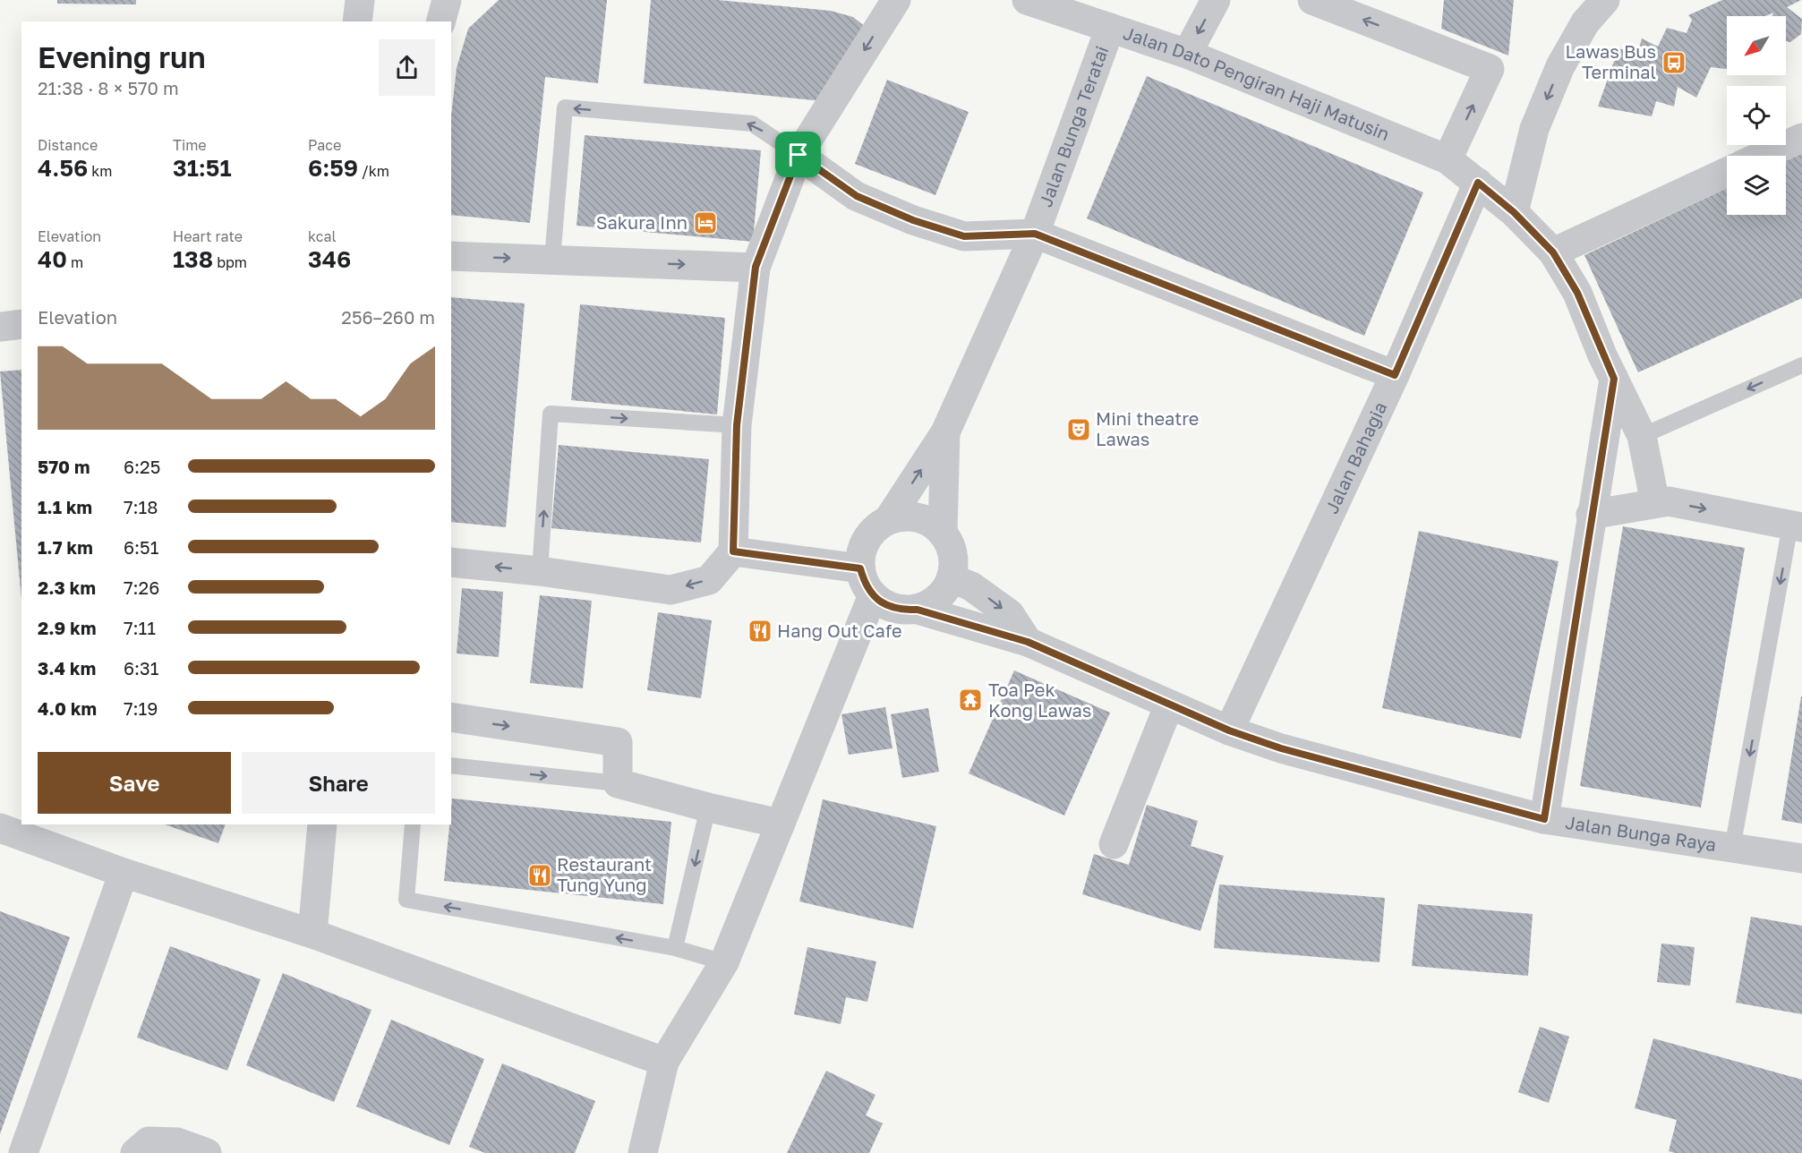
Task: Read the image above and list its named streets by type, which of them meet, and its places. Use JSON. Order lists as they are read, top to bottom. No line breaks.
{"streets":{"street":["Jalan Dato Pengiran Haji Matusin","Jalan Bunga Teratai","Jalan Bahagia","Jalan Bunga Raya"]},"crossings":[["Jalan Dato Pengiran Haji Matusin","Jalan Bunga Teratai"],["Jalan Dato Pengiran Haji Matusin","Jalan Bahagia"],["Jalan Bahagia","Jalan Bunga Raya"]],"places":{"bus stop":["Lawas Bus Terminal"],"hotel":["Sakura Inn"],"theatre":["Mini theatre Lawas"],"restaurant":["Hang Out Cafe","Restaurant Tung Yung"],"temple":["Toa Pek Kong Lawas"]},"north":"bottom left","page":{"heading":["Evening run","21:38 · 8 × 570 m"],"stats":[["Distance","4.56 km"],["Time","31:51"],["Pace","6:59 /km"],["Elevation","40 m"],["Heart rate","138 bpm"],["kcal","346"]],"chart":["Elevation","256–260 m"],"list":[{"name":"570 m","note":"6:25"},{"name":"1.1 km","note":"7:18"},{"name":"1.7 km","note":"6:51"},{"name":"2.3 km","note":"7:26"},{"name":"2.9 km","note":"7:11"},{"name":"3.4 km","note":"6:31"},{"name":"4.0 km","note":"7:19"}],"buttons":["Save","Share"]}}
